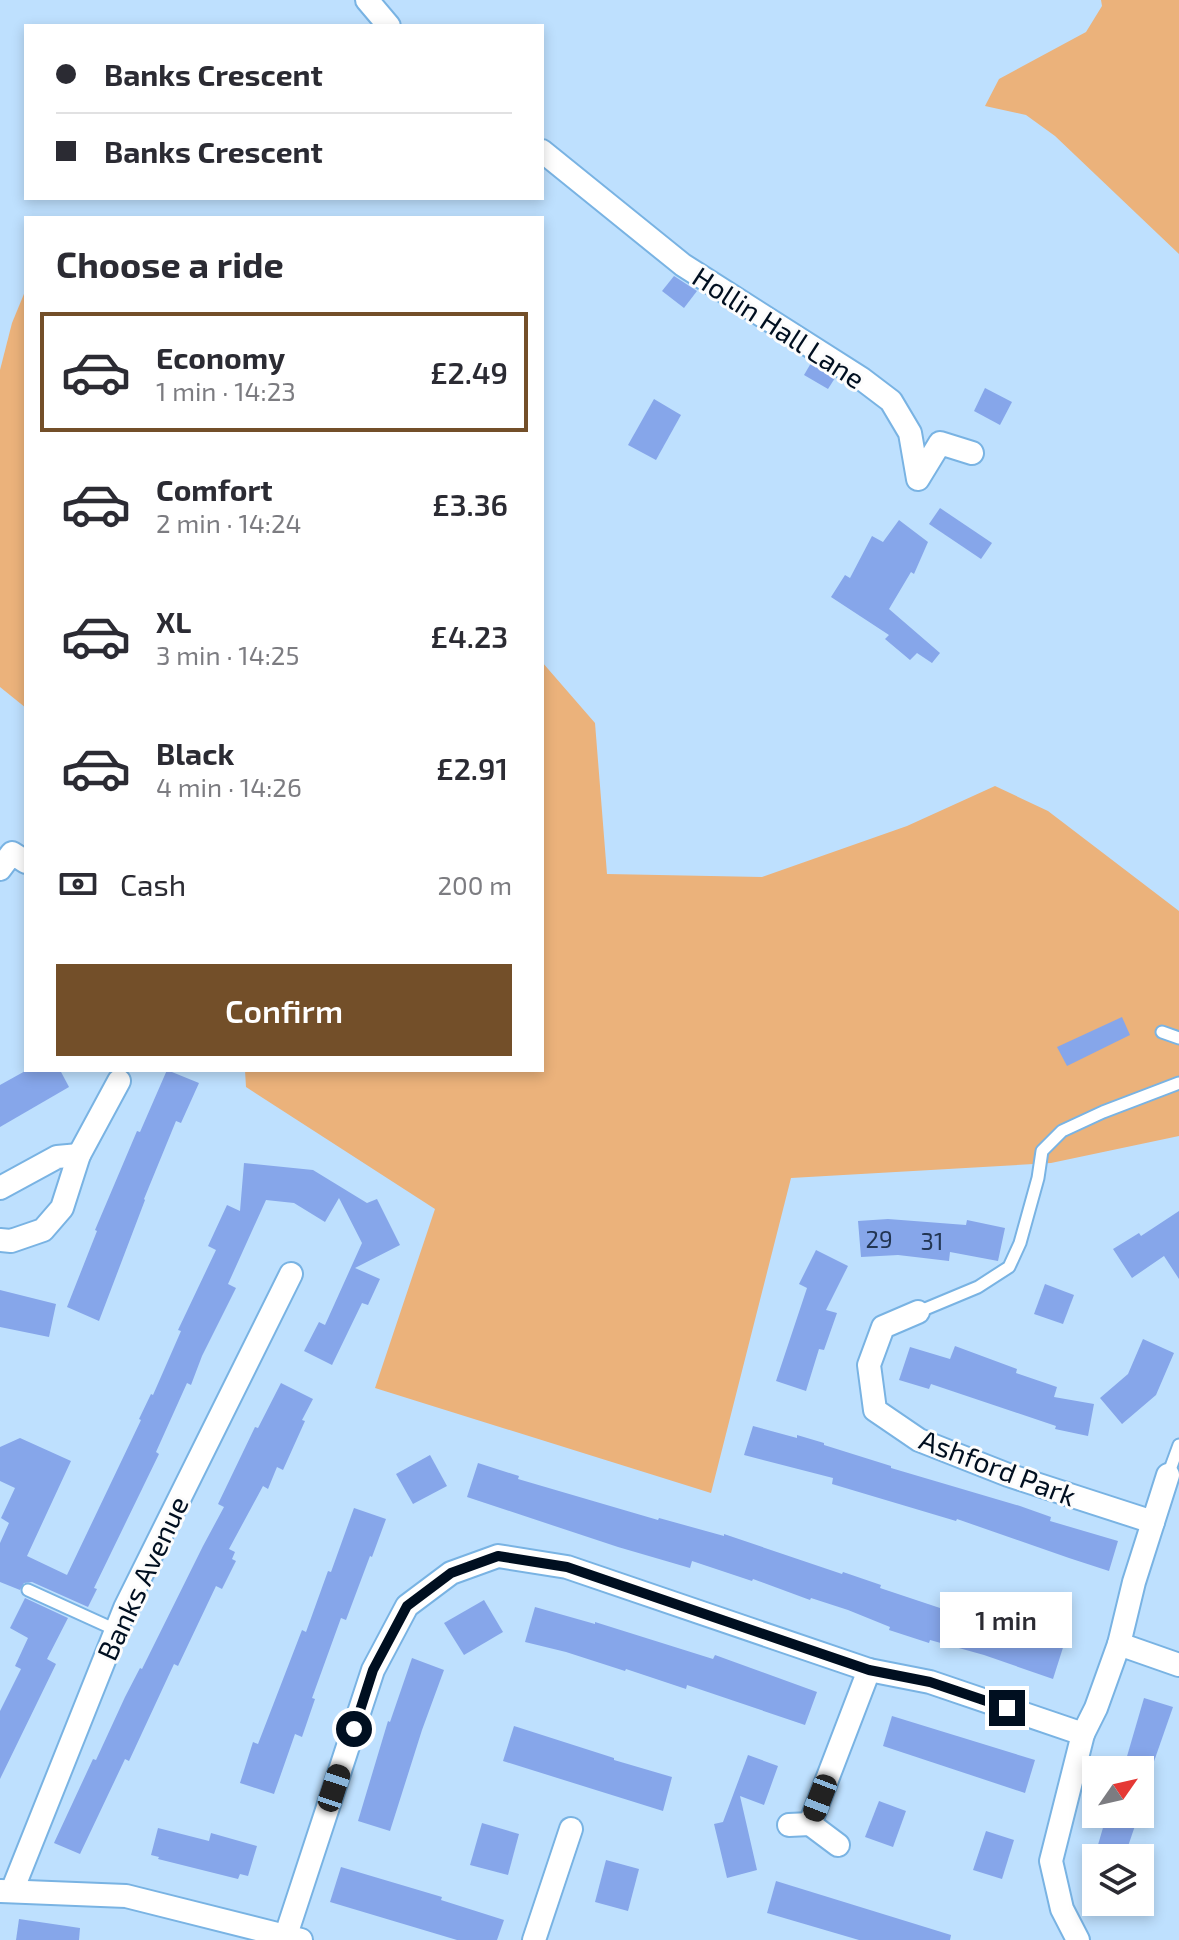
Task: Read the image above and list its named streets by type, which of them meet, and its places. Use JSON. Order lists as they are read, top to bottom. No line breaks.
{"streets":{"street":["Hollin Hall Lane","Ashford Park","Banks Avenue"]},"house_numbers":["29","31"],"north":"top right","page":{"banner":["Banks Crescent","Banks Crescent"],"heading":"Choose a ride","list":[{"name":"Economy","note":"1 min · 14:23","value":"£2.49"},{"name":"Comfort","note":"2 min · 14:24","value":"£3.36"},{"name":"XL","note":"3 min · 14:25","value":"£4.23"},{"name":"Black","note":"4 min · 14:26","value":"£2.91"}],"pay":["Cash","200 m"],"buttons":"Confirm","bubble":"1 min"}}
